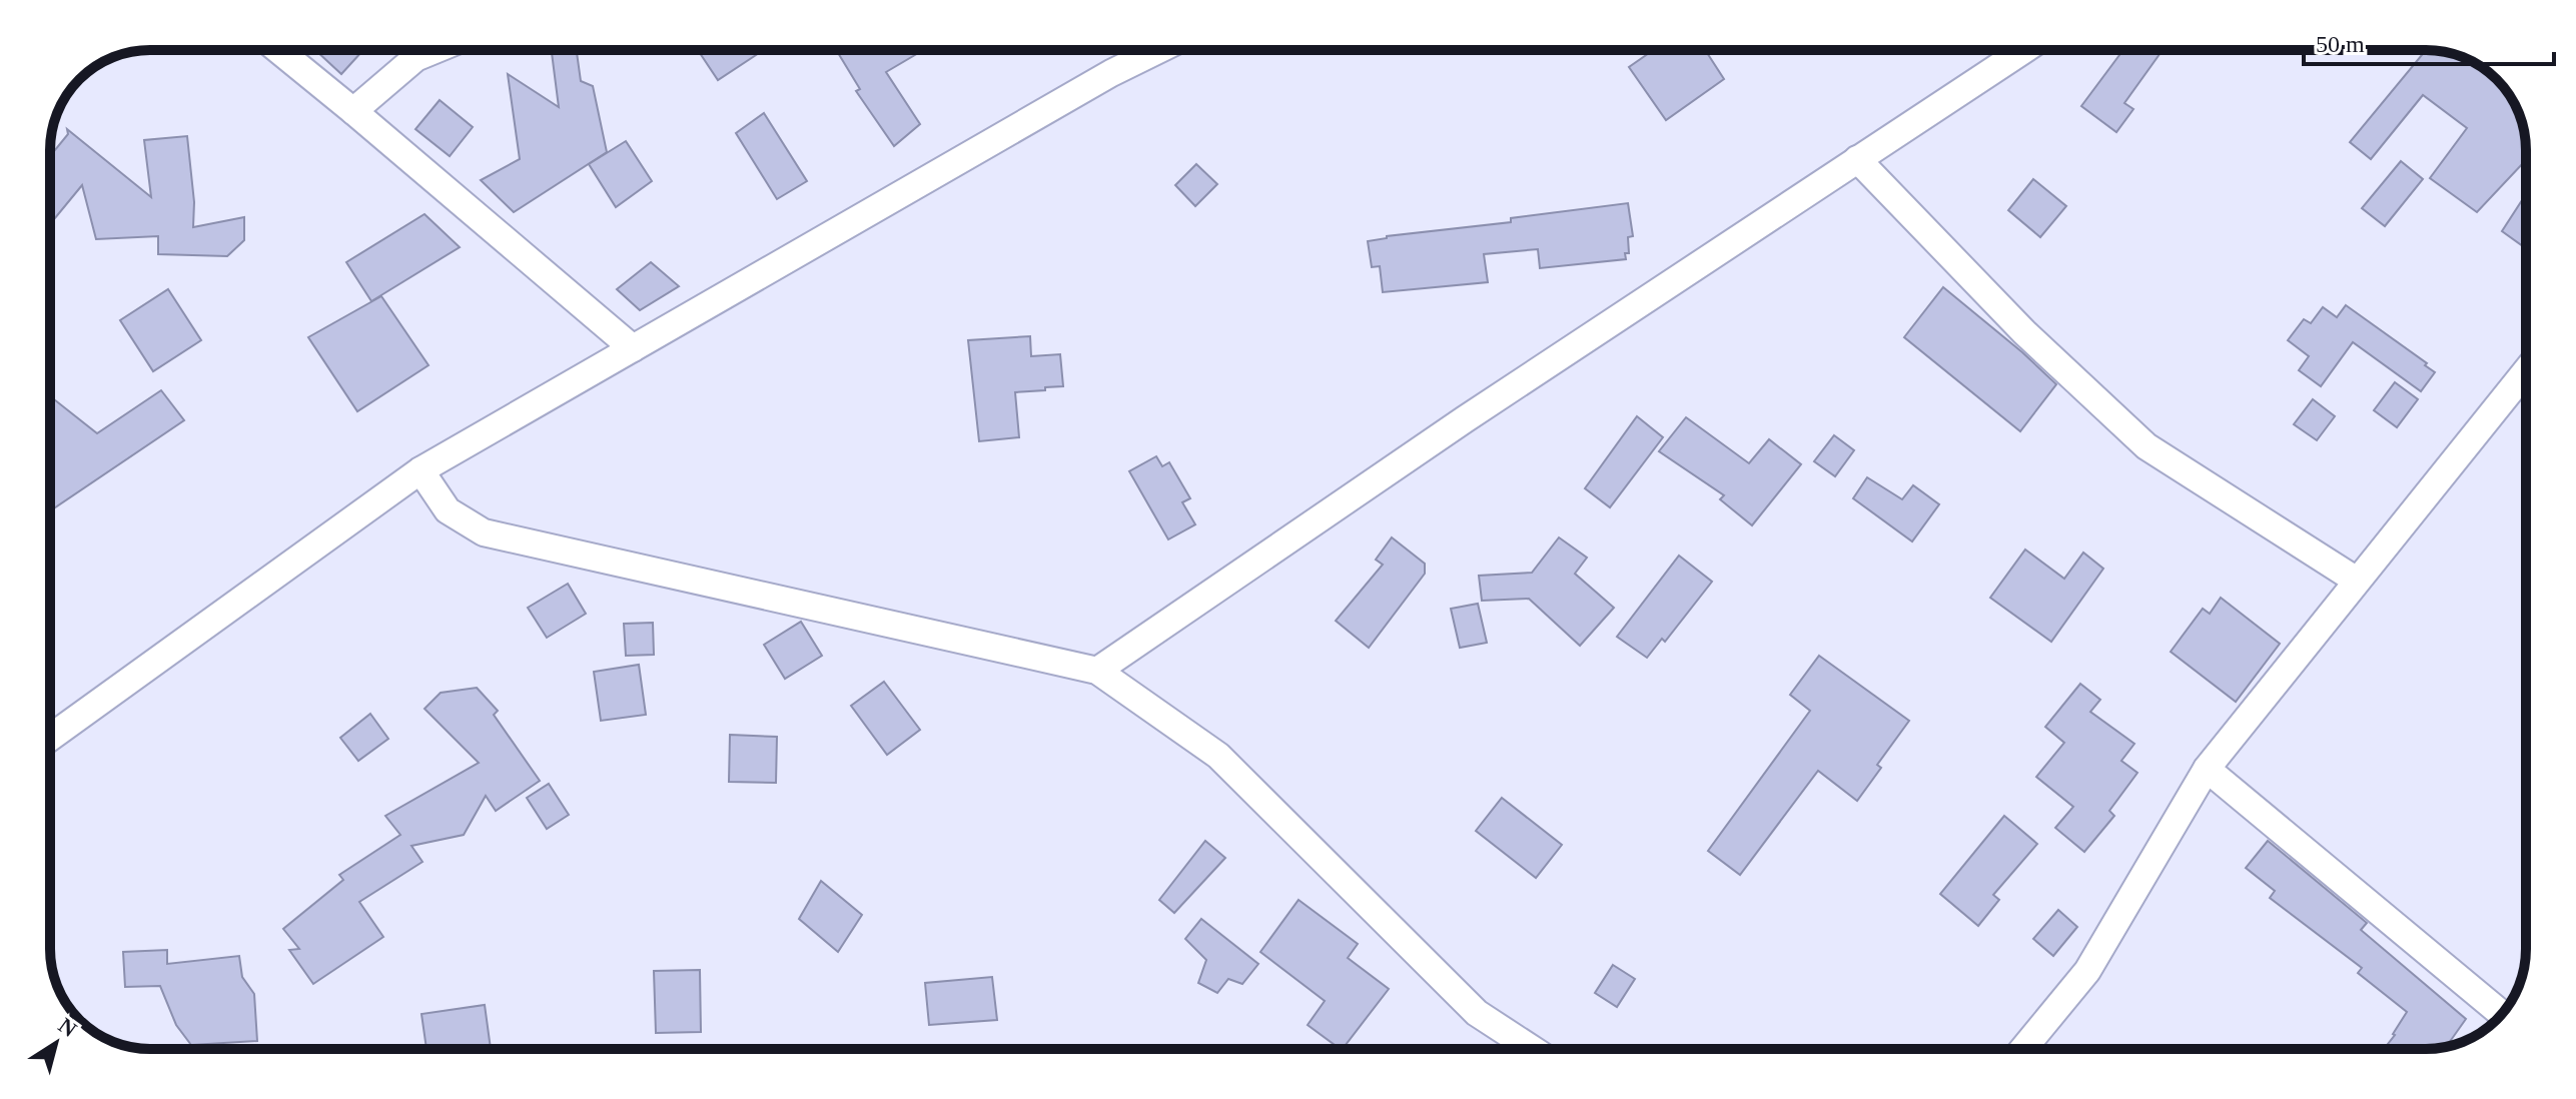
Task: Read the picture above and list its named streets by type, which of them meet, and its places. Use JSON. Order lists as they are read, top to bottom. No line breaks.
{"scale_bar":"50 m","north":"top right"}
